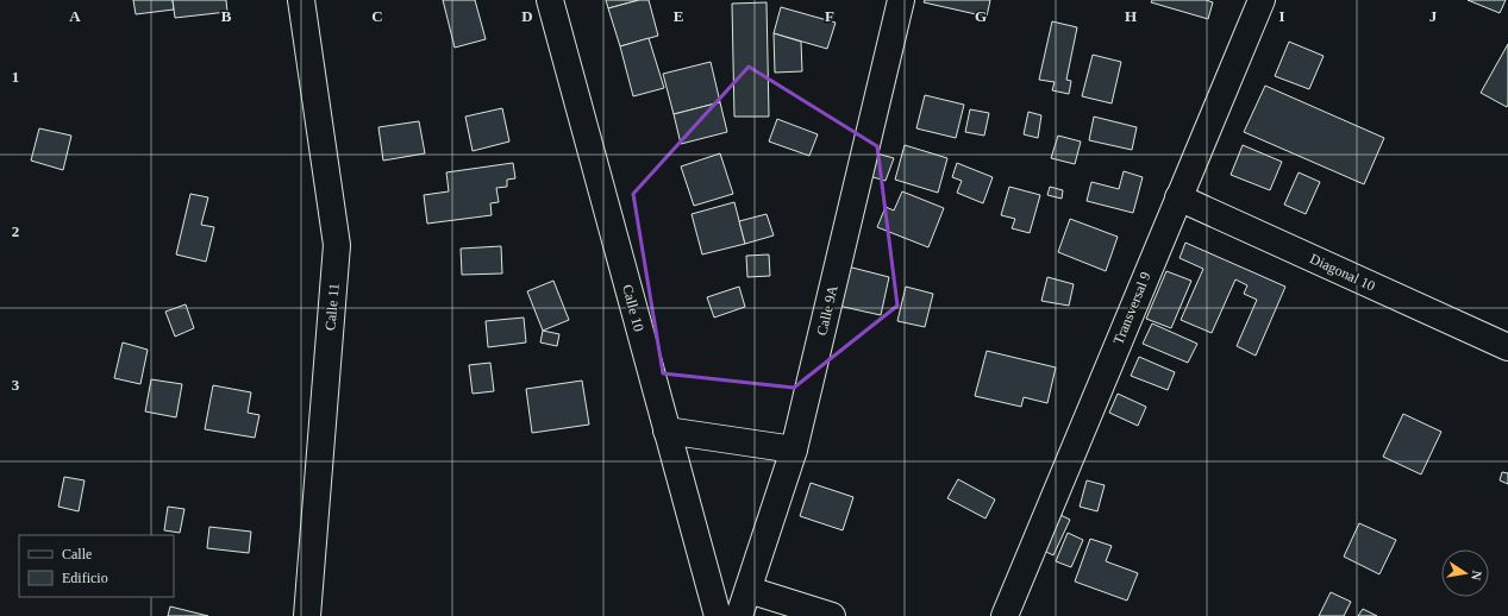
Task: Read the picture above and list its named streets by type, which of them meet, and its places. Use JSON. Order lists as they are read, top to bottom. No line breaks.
{"streets":{"street":["Diagonal 10","Calle 11","Calle 10","Transversal 9","Calle 9A"]},"crossings":[["Diagonal 10","Transversal 9"]],"legend":["Calle","Edificio"],"north":"right","grid":{"columns":["A","B","C","D","E","F","G","H","I","J"],"rows":["1","2","3"]}}
